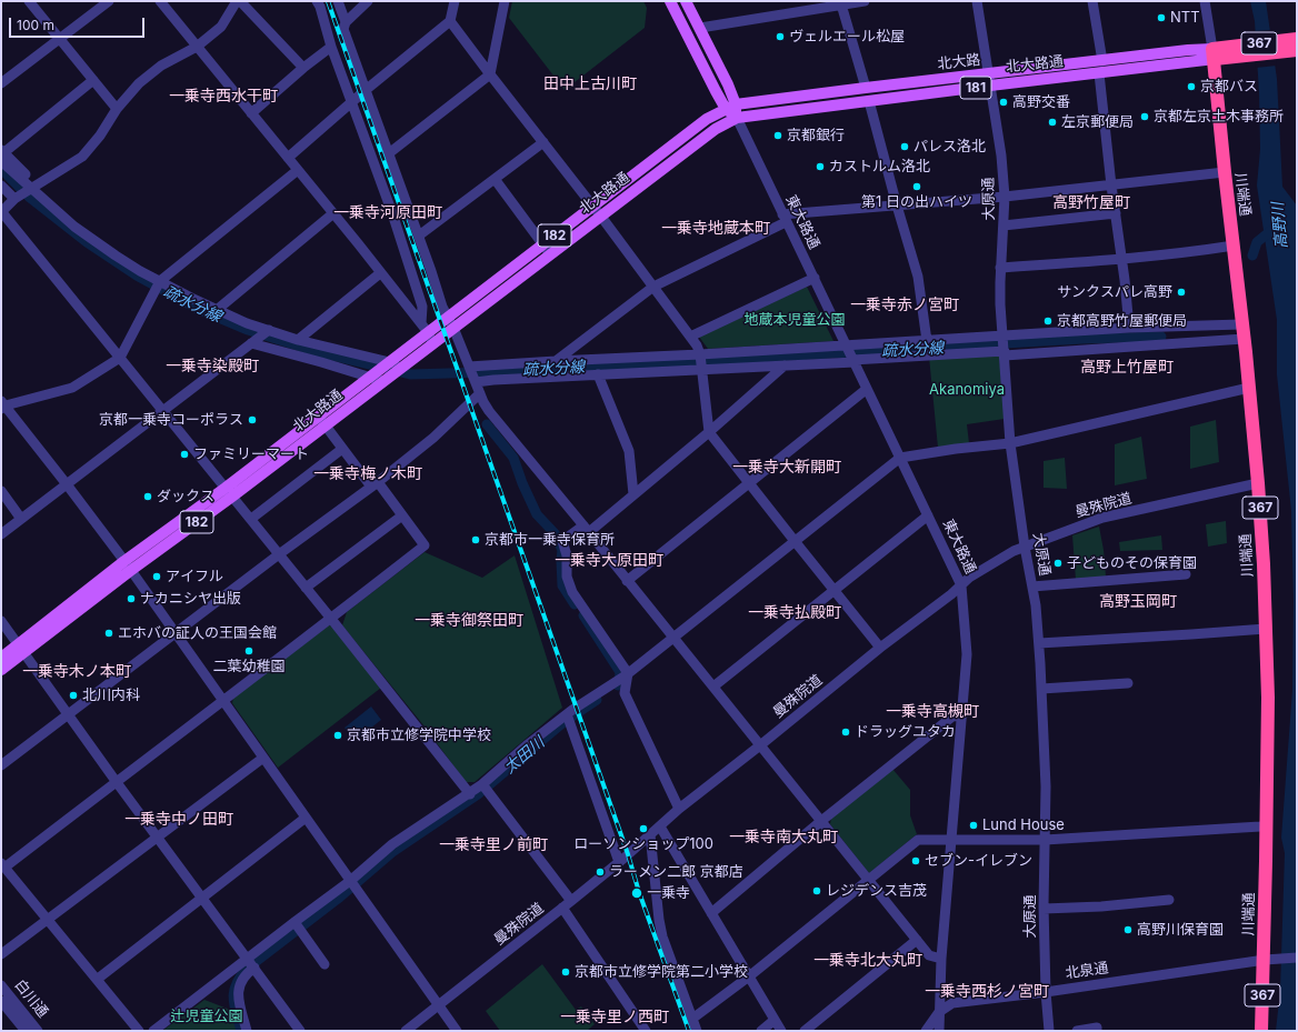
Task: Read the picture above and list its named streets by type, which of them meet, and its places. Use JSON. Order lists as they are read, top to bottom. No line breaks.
{"streets":{"highway":["367","北大路通","川端通"],"main road":["北大路","181","東大路通","182"],"street":["大原通","曼殊院道","北泉通","白川通"]},"crossings":[["北大路","北大路通"],["北大路","川端通"],["北大路","大原通"],["北大路","東大路通"],["北大路通","川端通"],["北大路通","大原通"],["北大路通","東大路通"],["川端通","曼殊院道"],["川端通","北泉通"],["大原通","曼殊院道"],["大原通","北泉通"],["東大路通","曼殊院道"],["東大路通","北泉通"]],"districts":["田中上古川町","一乗寺西水干町","高野竹屋町","一乗寺河原田町","一乗寺地蔵本町","一乗寺赤ノ宮町","一乗寺染殿町","高野上竹屋町","一乗寺大新開町","一乗寺梅ノ木町","一乗寺大原田町","高野玉岡町","一乗寺払殿町","一乗寺御祭田町","一乗寺木ノ本町","一乗寺高槻町","一乗寺中ノ田町","一乗寺南大丸町","一乗寺里ノ前町","一乗寺北大丸町","一乗寺西杉ノ宮町","一乗寺里ノ西町"],"water":["高野川","疏水分線","太田川"],"parks":["地蔵本児童公園","Akanomiya","辻児童公園"],"places":["NTT","ヴェルエール松屋","京都バス","高野交番","京都左京土木事務所","左京郵便局","京都銀行","パレス洛北","カストルム洛北","第1 日の出ハイツ","サンクスパレ高野","京都高野竹屋郵便局","京都一乗寺コーポラス","ファミリーマート","ダックス","京都市一乗寺保育所","子どものその保育園","アイフル","ナカニシヤ出版","エホバの証人の王国会館","二葉幼稚園","北川内科","ドラッグユタカ","京都市立修学院中学校","Lund House","ローソンショップ100","セブン-イレブン","ラーメン二郎 京都店","レジデンス吉茂","一乗寺","高野川保育園","京都市立修学院第二小学校"],"scale_bar":"100 m"}
